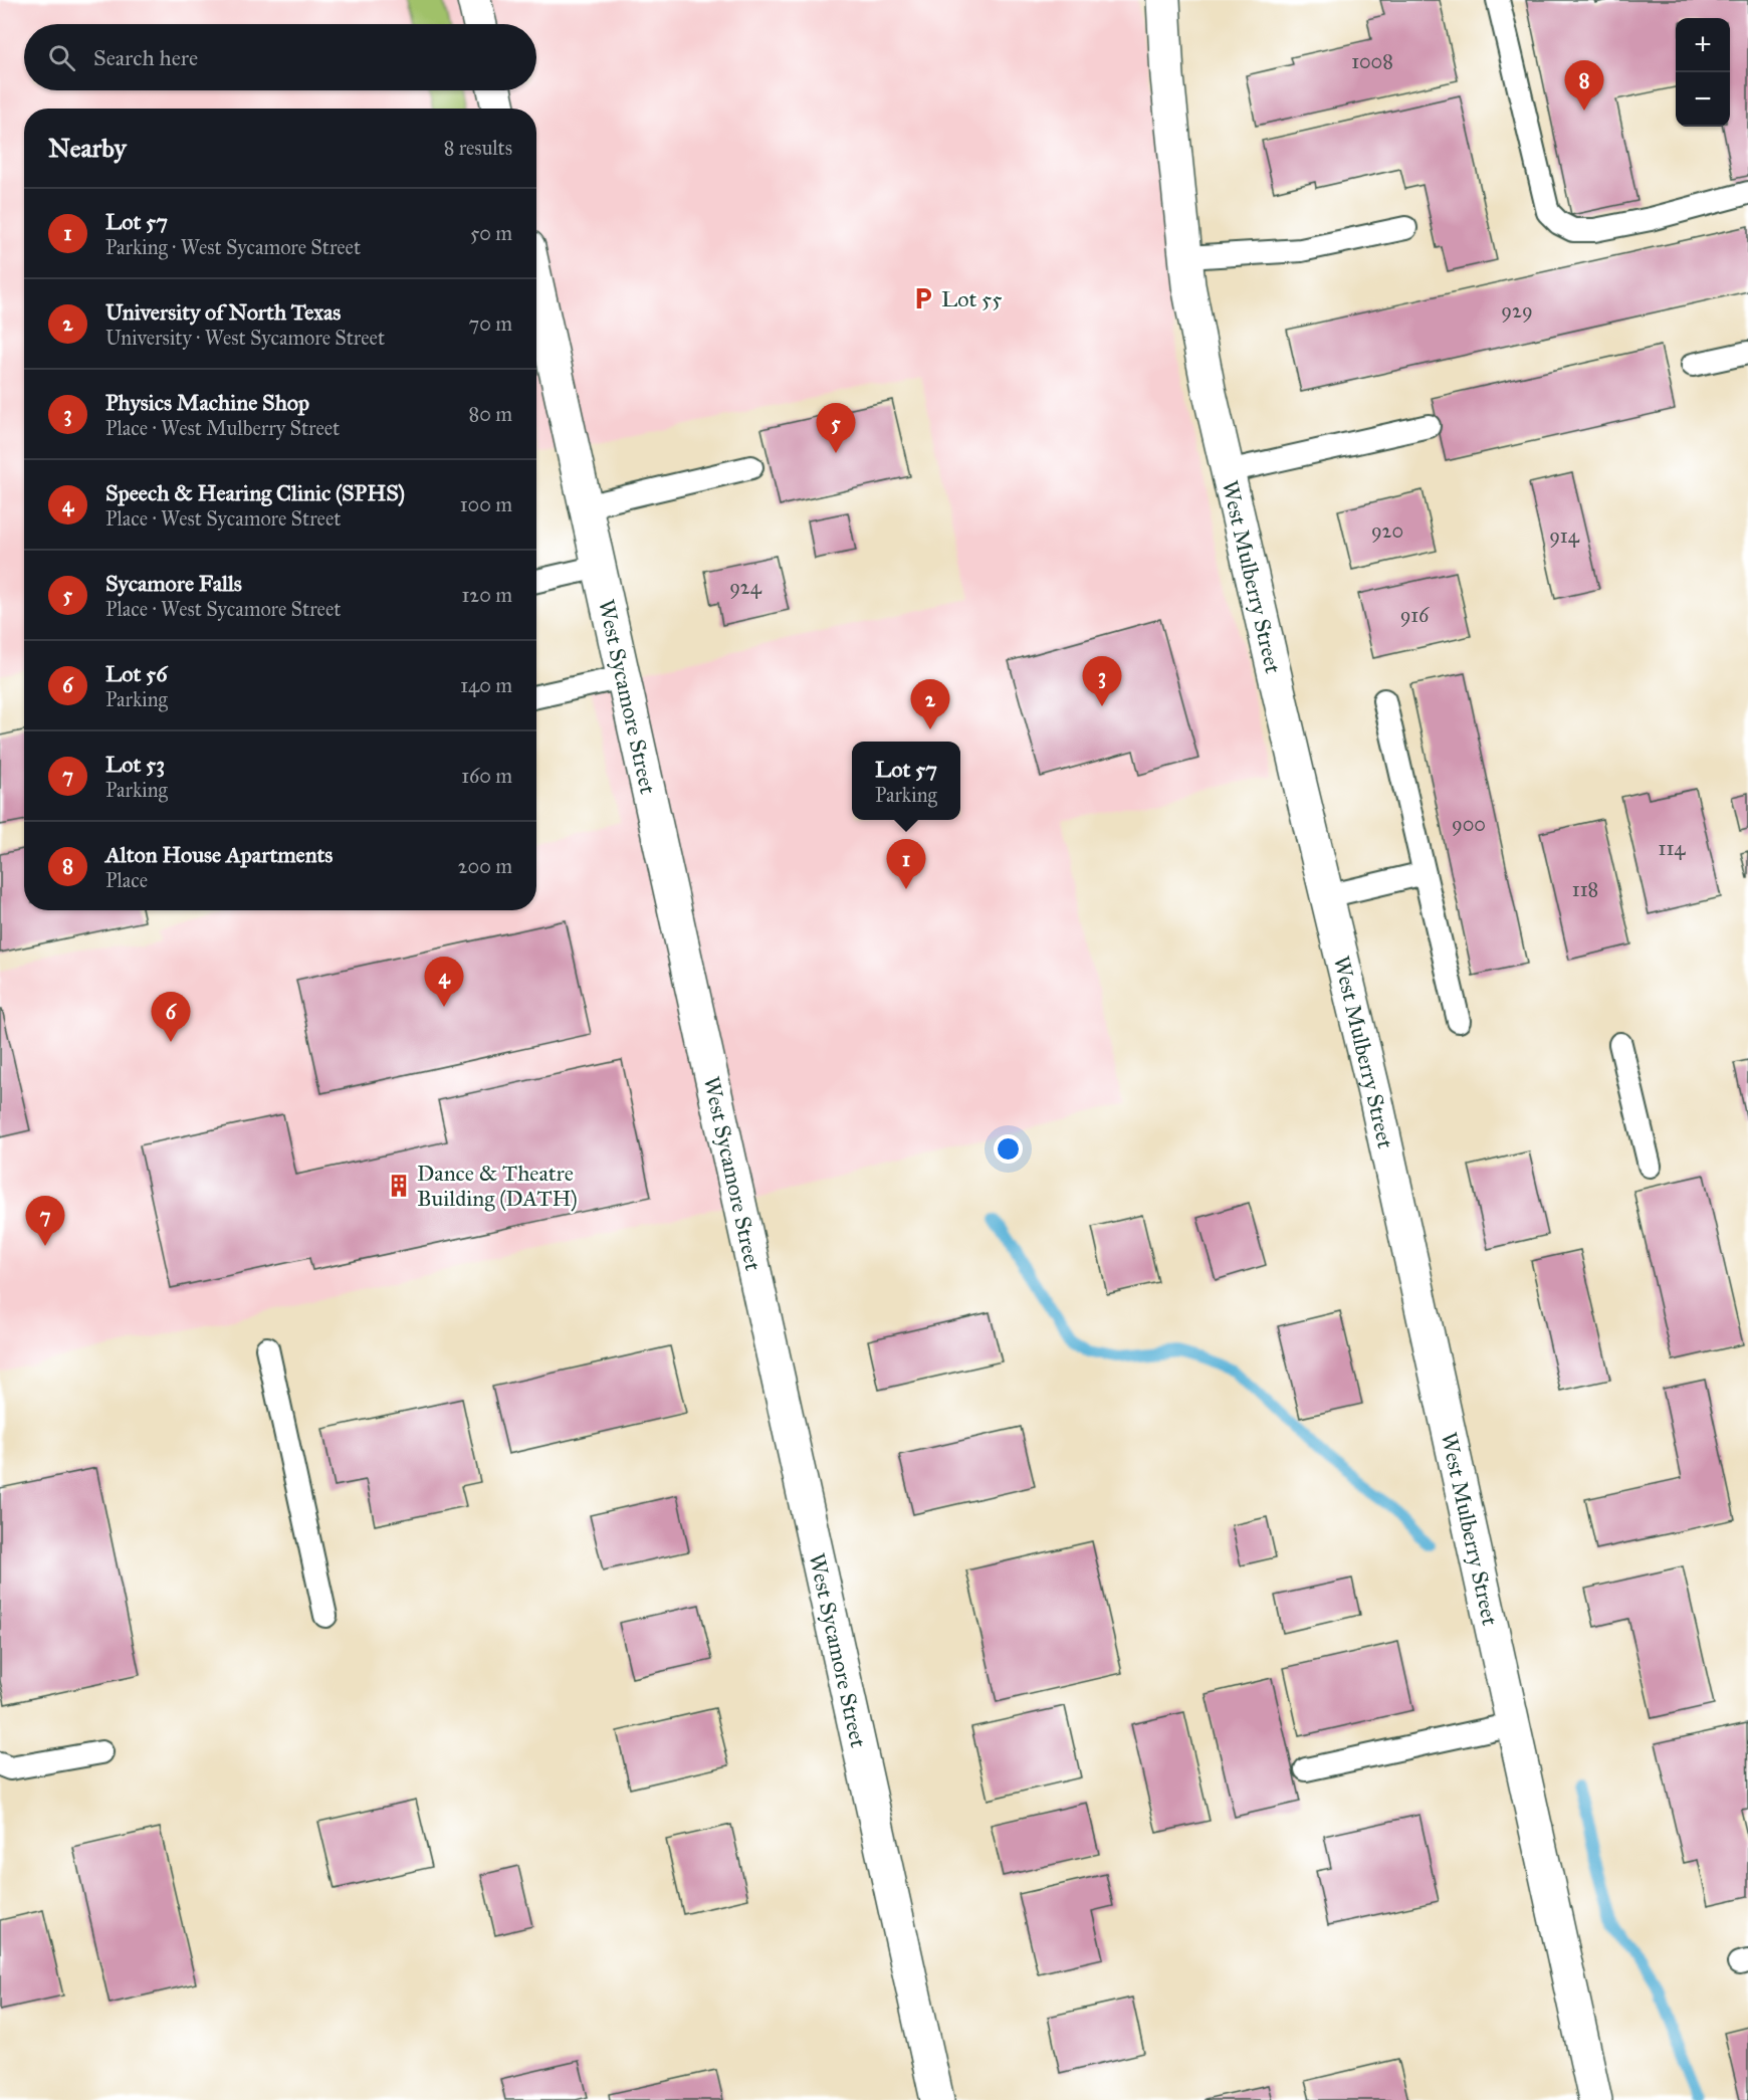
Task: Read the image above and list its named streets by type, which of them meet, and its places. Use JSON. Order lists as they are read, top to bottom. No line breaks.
{"streets":{"street":["West Mulberry Street","West Sycamore Street"]},"places":{"parking":["Lot 55"],"building":["Dance & Theatre Building (DATH)"]},"house_numbers":["1008","929","920","914","924","916","900","114","118"],"page":{"map_buttons":["+","−"],"search":"Search here","pins":["8","5","3","2","1","4","6","7"],"heading":["Nearby","8 results"],"list":[{"mark":"1","name":"Lot 57","note":"Parking · West Sycamore Street","value":"50 m"},{"mark":"2","name":"University of North Texas","note":"University · West Sycamore Street","value":"70 m"},{"mark":"3","name":"Physics Machine Shop","note":"Place · West Mulberry Street","value":"80 m"},{"mark":"4","name":"Speech & Hearing Clinic (SPHS)","note":"Place · West Sycamore Street","value":"100 m"},{"mark":"5","name":"Sycamore Falls","note":"Place · West Sycamore Street","value":"120 m"},{"mark":"6","name":"Lot 56","note":"Parking","value":"140 m"},{"mark":"7","name":"Lot 53","note":"Parking","value":"160 m"},{"mark":"8","name":"Alton House Apartments","note":"Place","value":"200 m"}],"popup":["Lot 57","Parking"]}}
